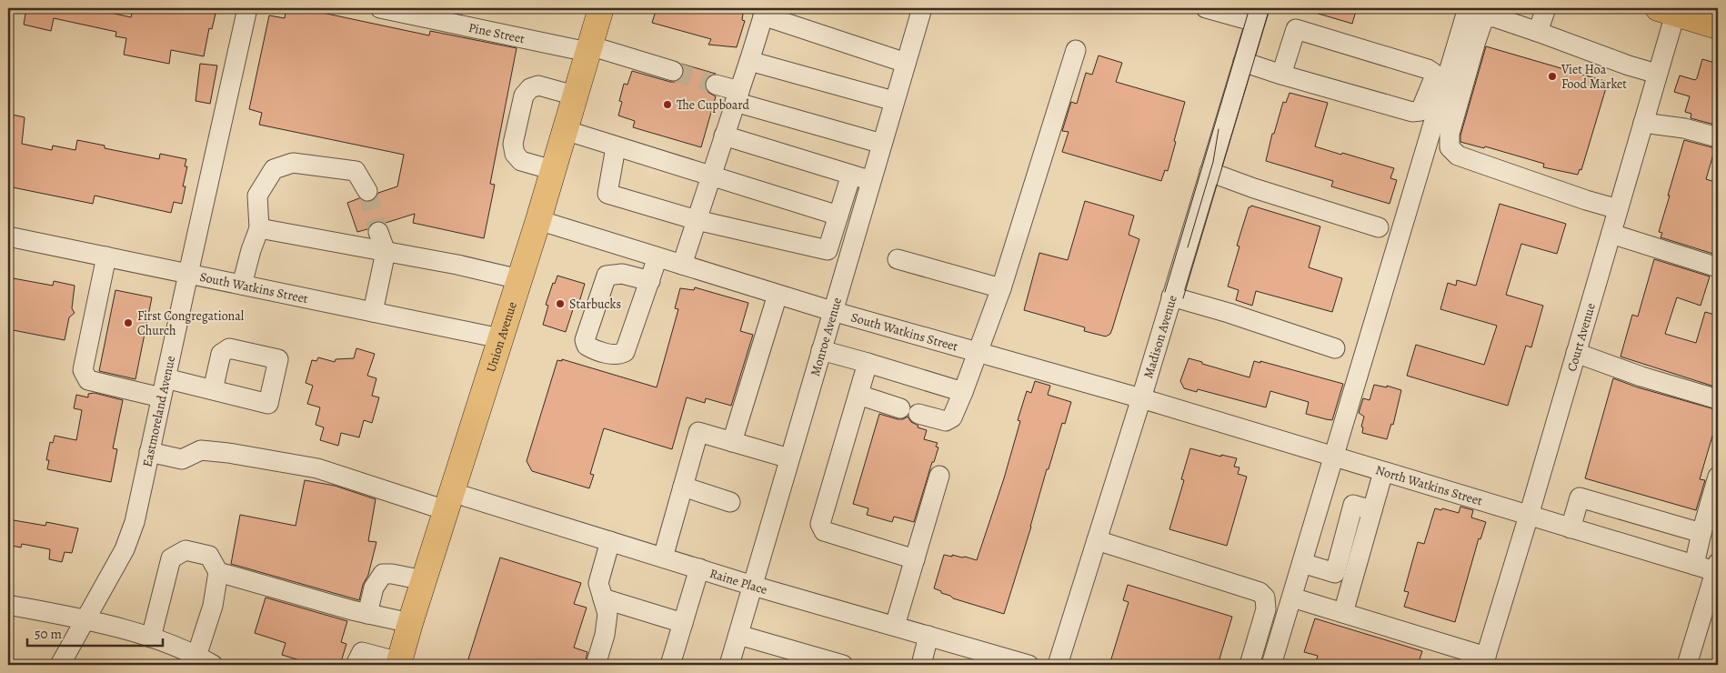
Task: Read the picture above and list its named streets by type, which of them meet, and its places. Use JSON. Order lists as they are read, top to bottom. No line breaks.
{"streets":{"main road":["Union Avenue"],"street":["Pine Street","South Watkins Street","Monroe Avenue","Madison Avenue","Court Avenue","Eastmoreland Avenue","North Watkins Street","Raine Place"]},"crossings":[["Pine Street","Union Avenue"],["South Watkins Street","Union Avenue"],["South Watkins Street","Monroe Avenue"],["South Watkins Street","Madison Avenue"],["South Watkins Street","Eastmoreland Avenue"],["South Watkins Street","North Watkins Street"],["Union Avenue","Raine Place"],["Monroe Avenue","Raine Place"],["Madison Avenue","North Watkins Street"],["Court Avenue","North Watkins Street"],["Eastmoreland Avenue","Raine Place"]],"places":["Viet Hoa Food Market","The Cupboard","Starbucks","First Congregational Church"],"scale_bar":"50 m"}
